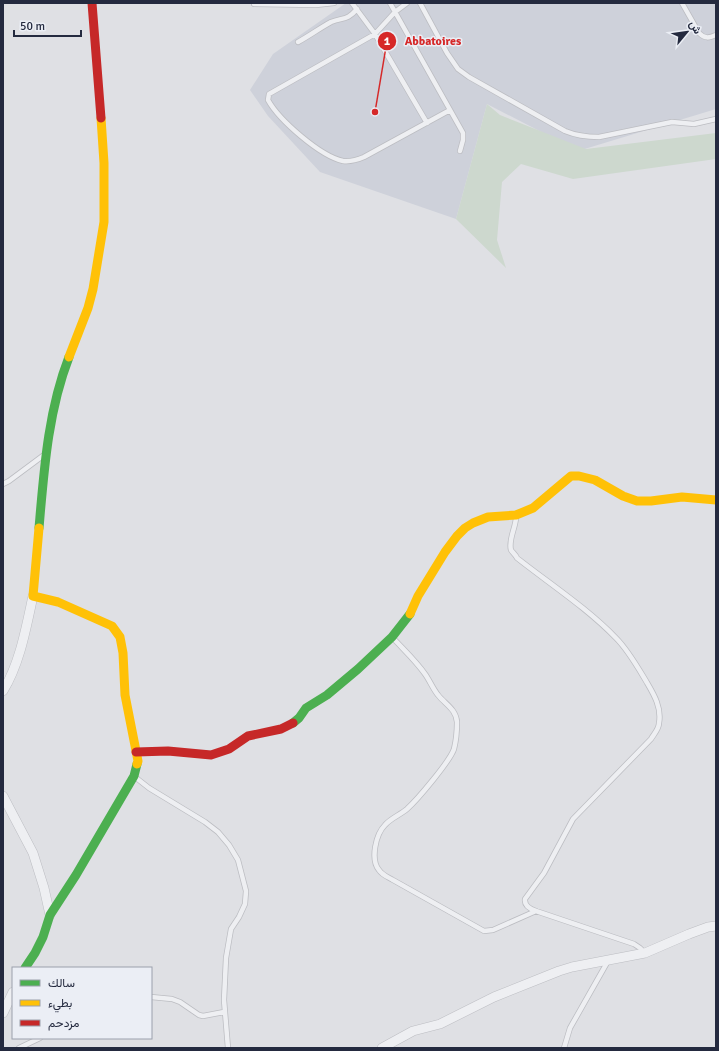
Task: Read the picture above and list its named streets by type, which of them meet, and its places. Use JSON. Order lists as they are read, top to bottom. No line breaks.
{"places":["Abbatoires"],"legend":["سالك","بطيء","مزدحم"],"scale_bar":"50 m","north":"top right"}
